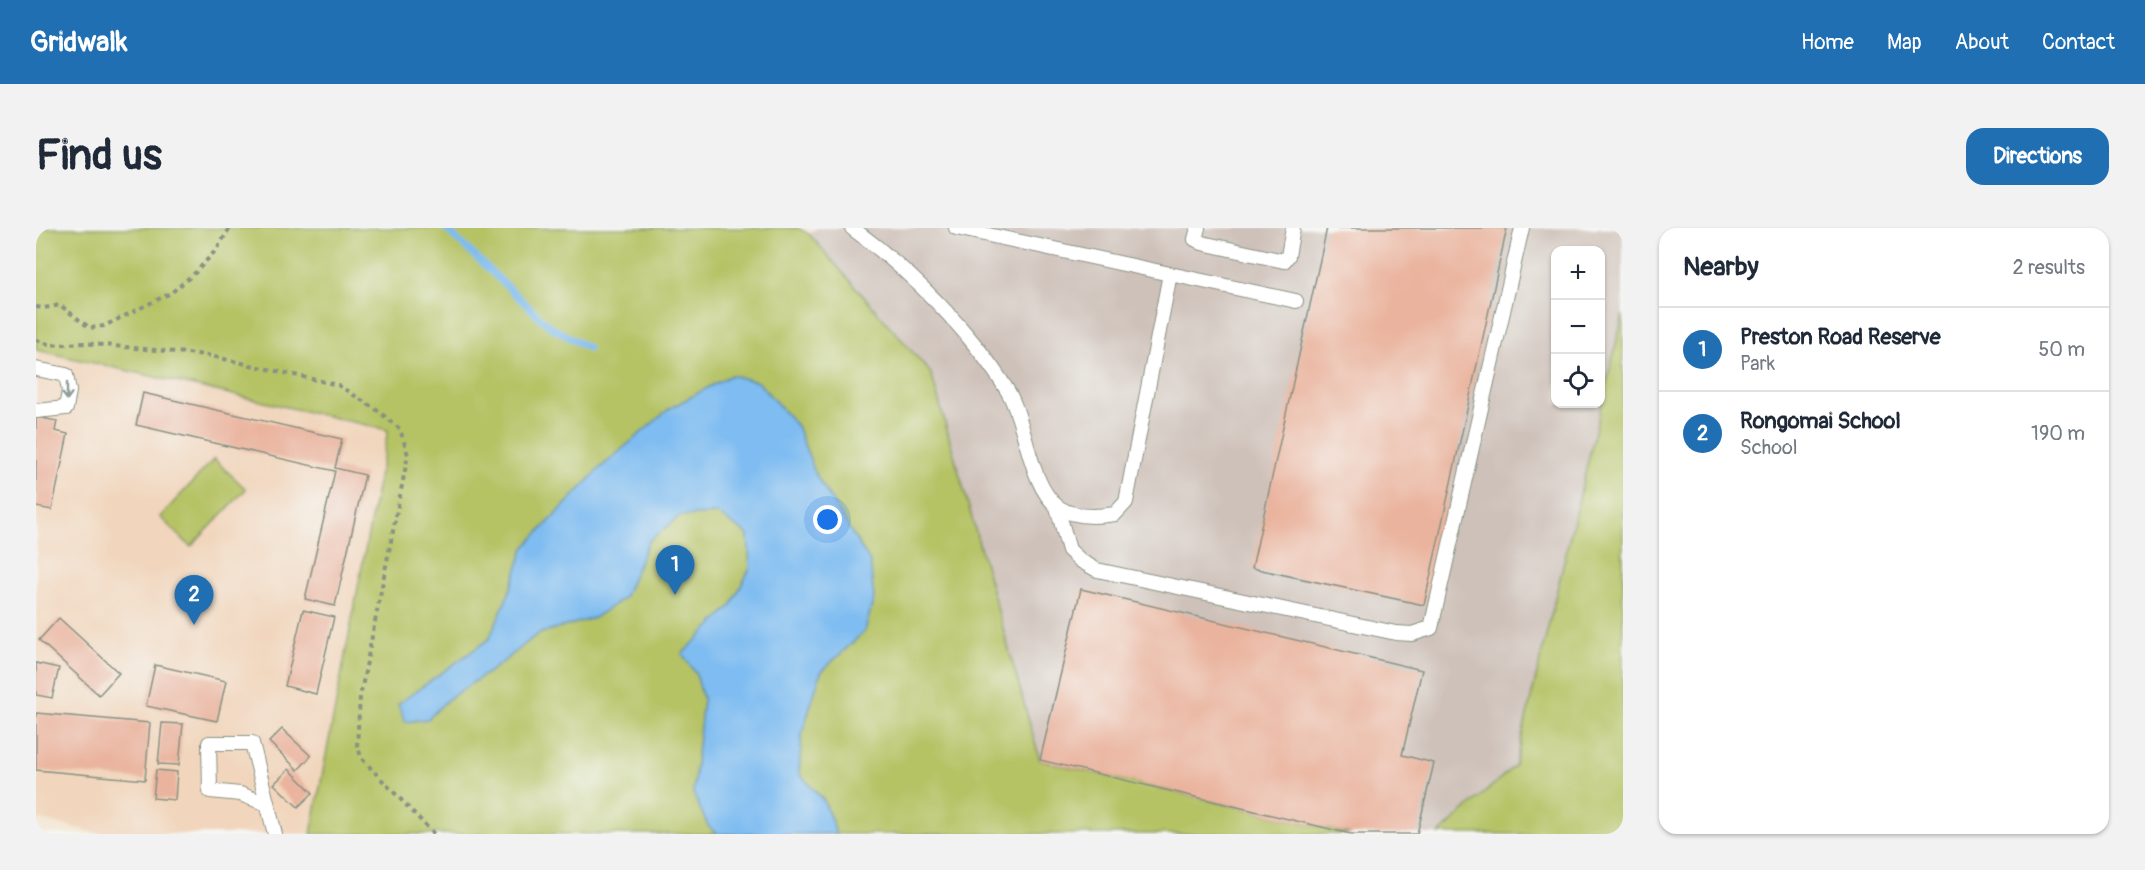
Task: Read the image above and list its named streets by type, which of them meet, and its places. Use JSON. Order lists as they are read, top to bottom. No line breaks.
{"page":{"header":"Gridwalk","nav":["Home","Map","About","Contact"],"buttons":"Directions","title":"Find us","heading":["Nearby","2 results"],"map_buttons":["+","−"],"list":[{"mark":"1","name":"Preston Road Reserve","note":"Park","value":"50 m"},{"mark":"2","name":"Rongomai School","note":"School","value":"190 m"}],"pins":["1","2"]}}
